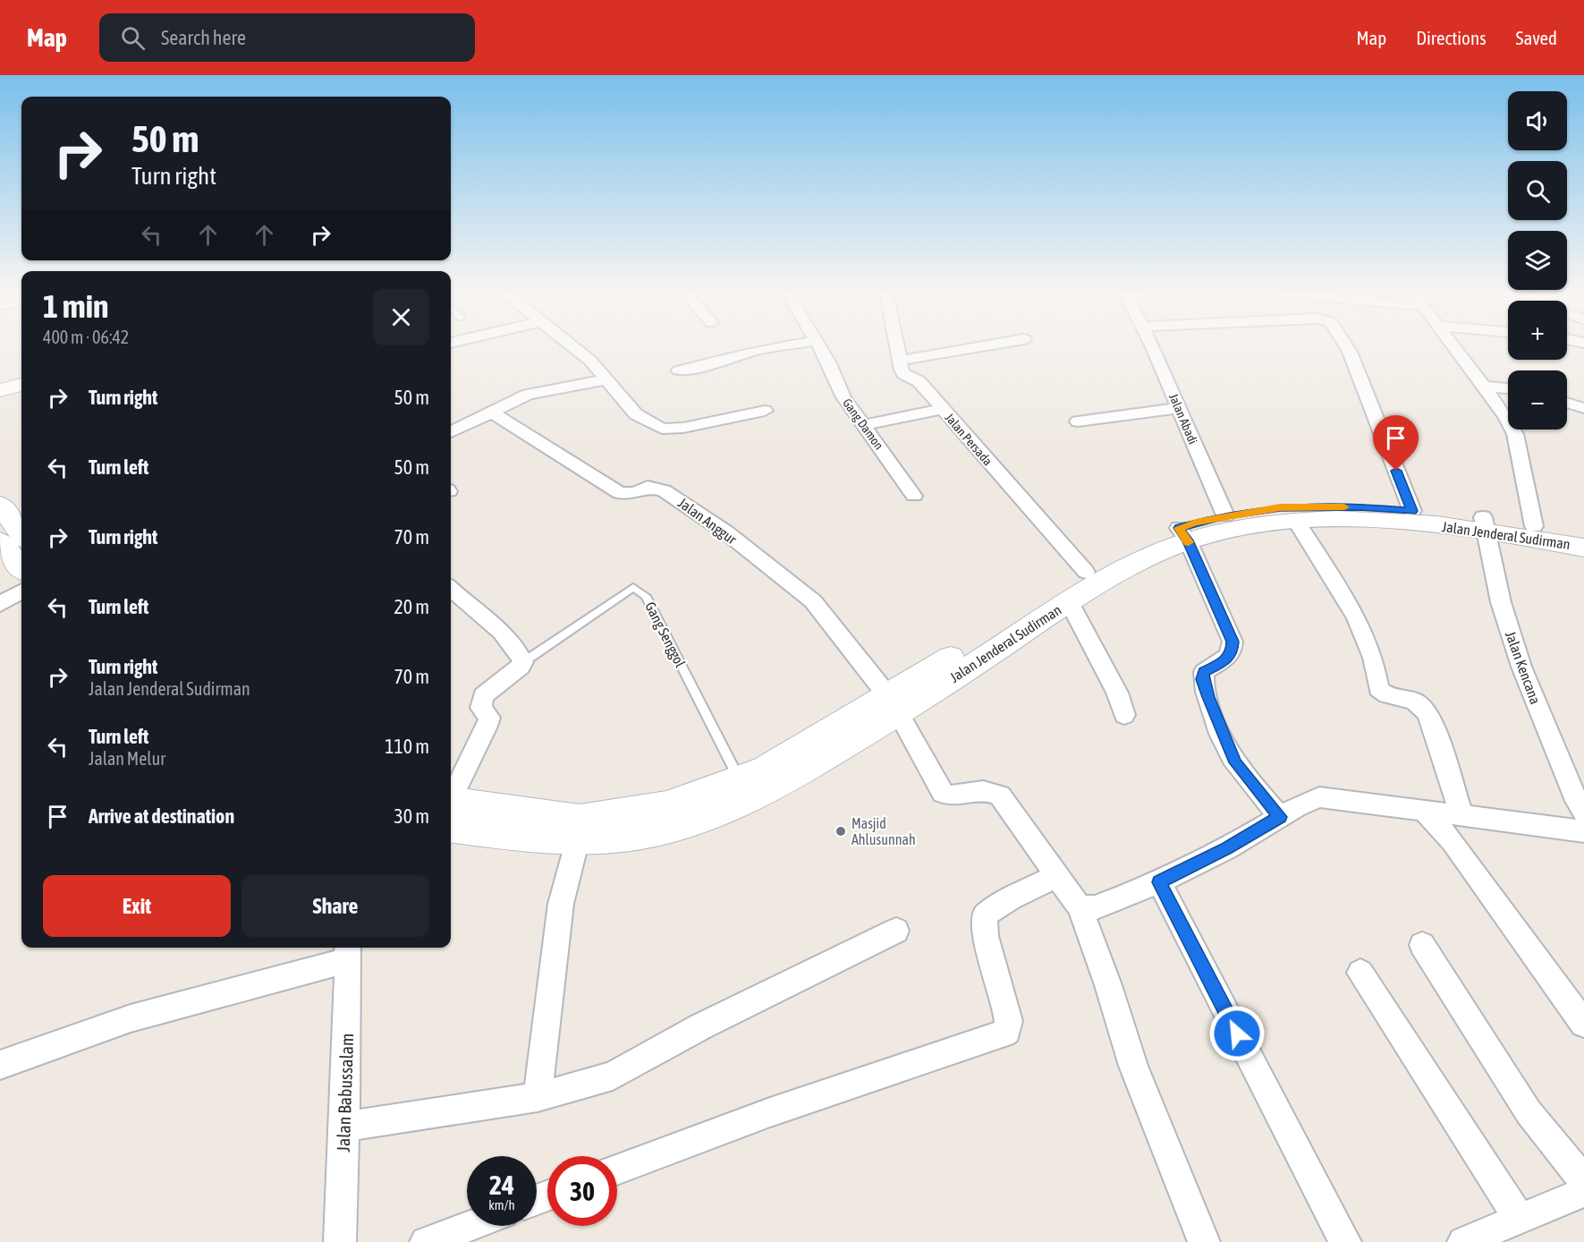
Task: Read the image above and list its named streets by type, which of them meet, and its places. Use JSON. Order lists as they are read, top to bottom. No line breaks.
{"streets":{"street":["Jalan Abadi","Gang Damon","Jalan Persada","Jalan Anggur","Jalan Jenderal Sudirman","Jalan Kencana","Jalan Babussalam"],"lane":["Gang Senggol"]},"crossings":[["Jalan Abadi","Jalan Jenderal Sudirman"],["Jalan Persada","Jalan Jenderal Sudirman"],["Jalan Anggur","Jalan Jenderal Sudirman"],["Jalan Jenderal Sudirman","Gang Senggol"],["Jalan Jenderal Sudirman","Jalan Kencana"]],"places":["Masjid Ahlusunnah"],"page":{"header":"Map","search":"Search here","nav":["Map","Directions","Saved"],"map_buttons":["+","−"],"turn":["50 m","Turn right"],"heading":["1 min","400 m · 06:42"],"list":[{"name":"Turn right","value":"50 m"},{"name":"Turn left","value":"50 m"},{"name":"Turn right","value":"70 m"},{"name":"Turn left","value":"20 m"},{"name":"Turn right","note":"Jalan Jenderal Sudirman","value":"70 m"},{"name":"Turn left","note":"Jalan Melur","value":"110 m"},{"name":"Arrive at destination","value":"30 m"}],"buttons":["Exit","Share"],"speed":"24 km/h","limit":"30"}}
